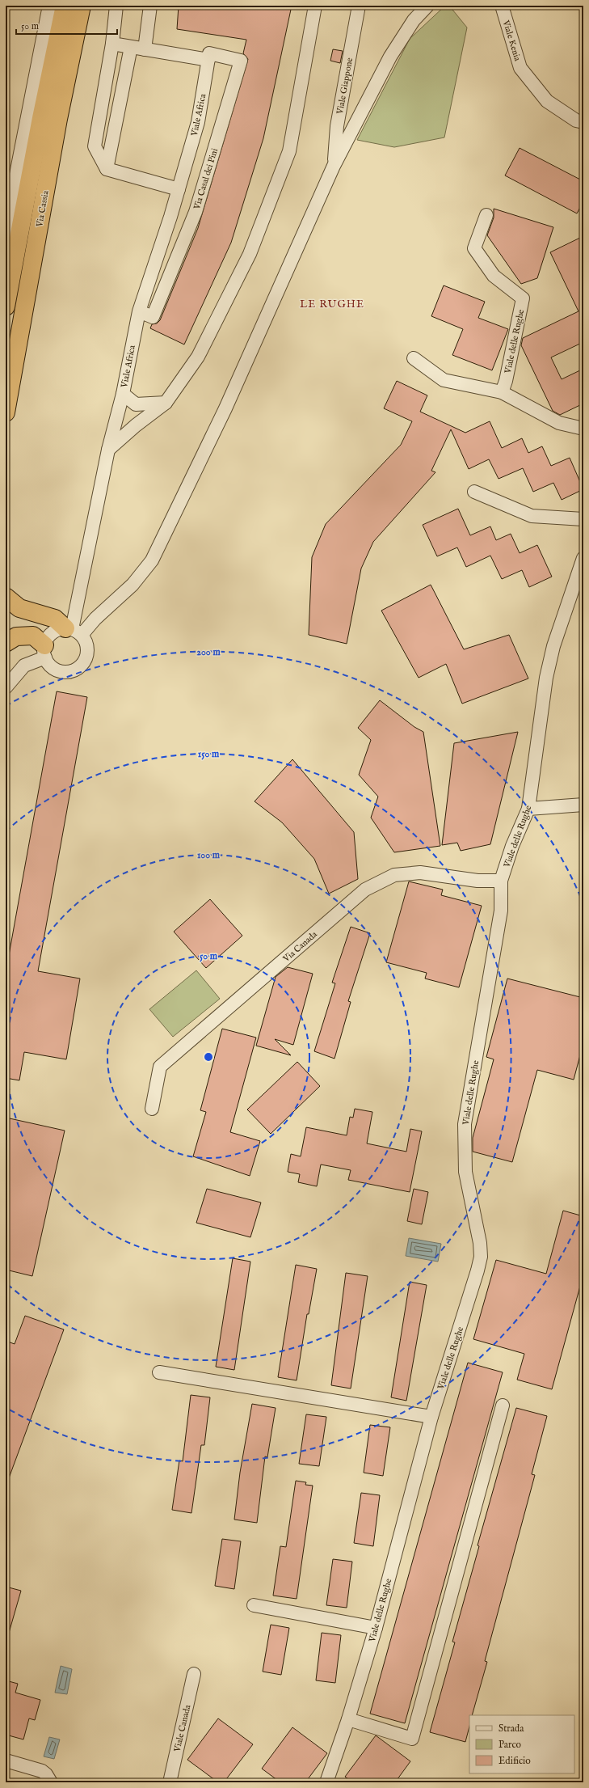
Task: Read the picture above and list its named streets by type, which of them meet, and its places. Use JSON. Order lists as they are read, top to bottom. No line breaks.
{"streets":{"highway":["Via Cassia"],"street":["Viale Kenia","Viale Giappone","Viale Africa","Via Casal dei Pini","Viale delle Rughe","Via Canada","Viale Canada"]},"crossings":[["Viale Africa","Via Casal dei Pini"],["Viale delle Rughe","Via Canada"]],"districts":["LE RUGHE"],"legend":["Strada","Parco","Edificio"],"scale_bar":"50 m","rings":["200 m","150 m","100 m","50 m"]}
